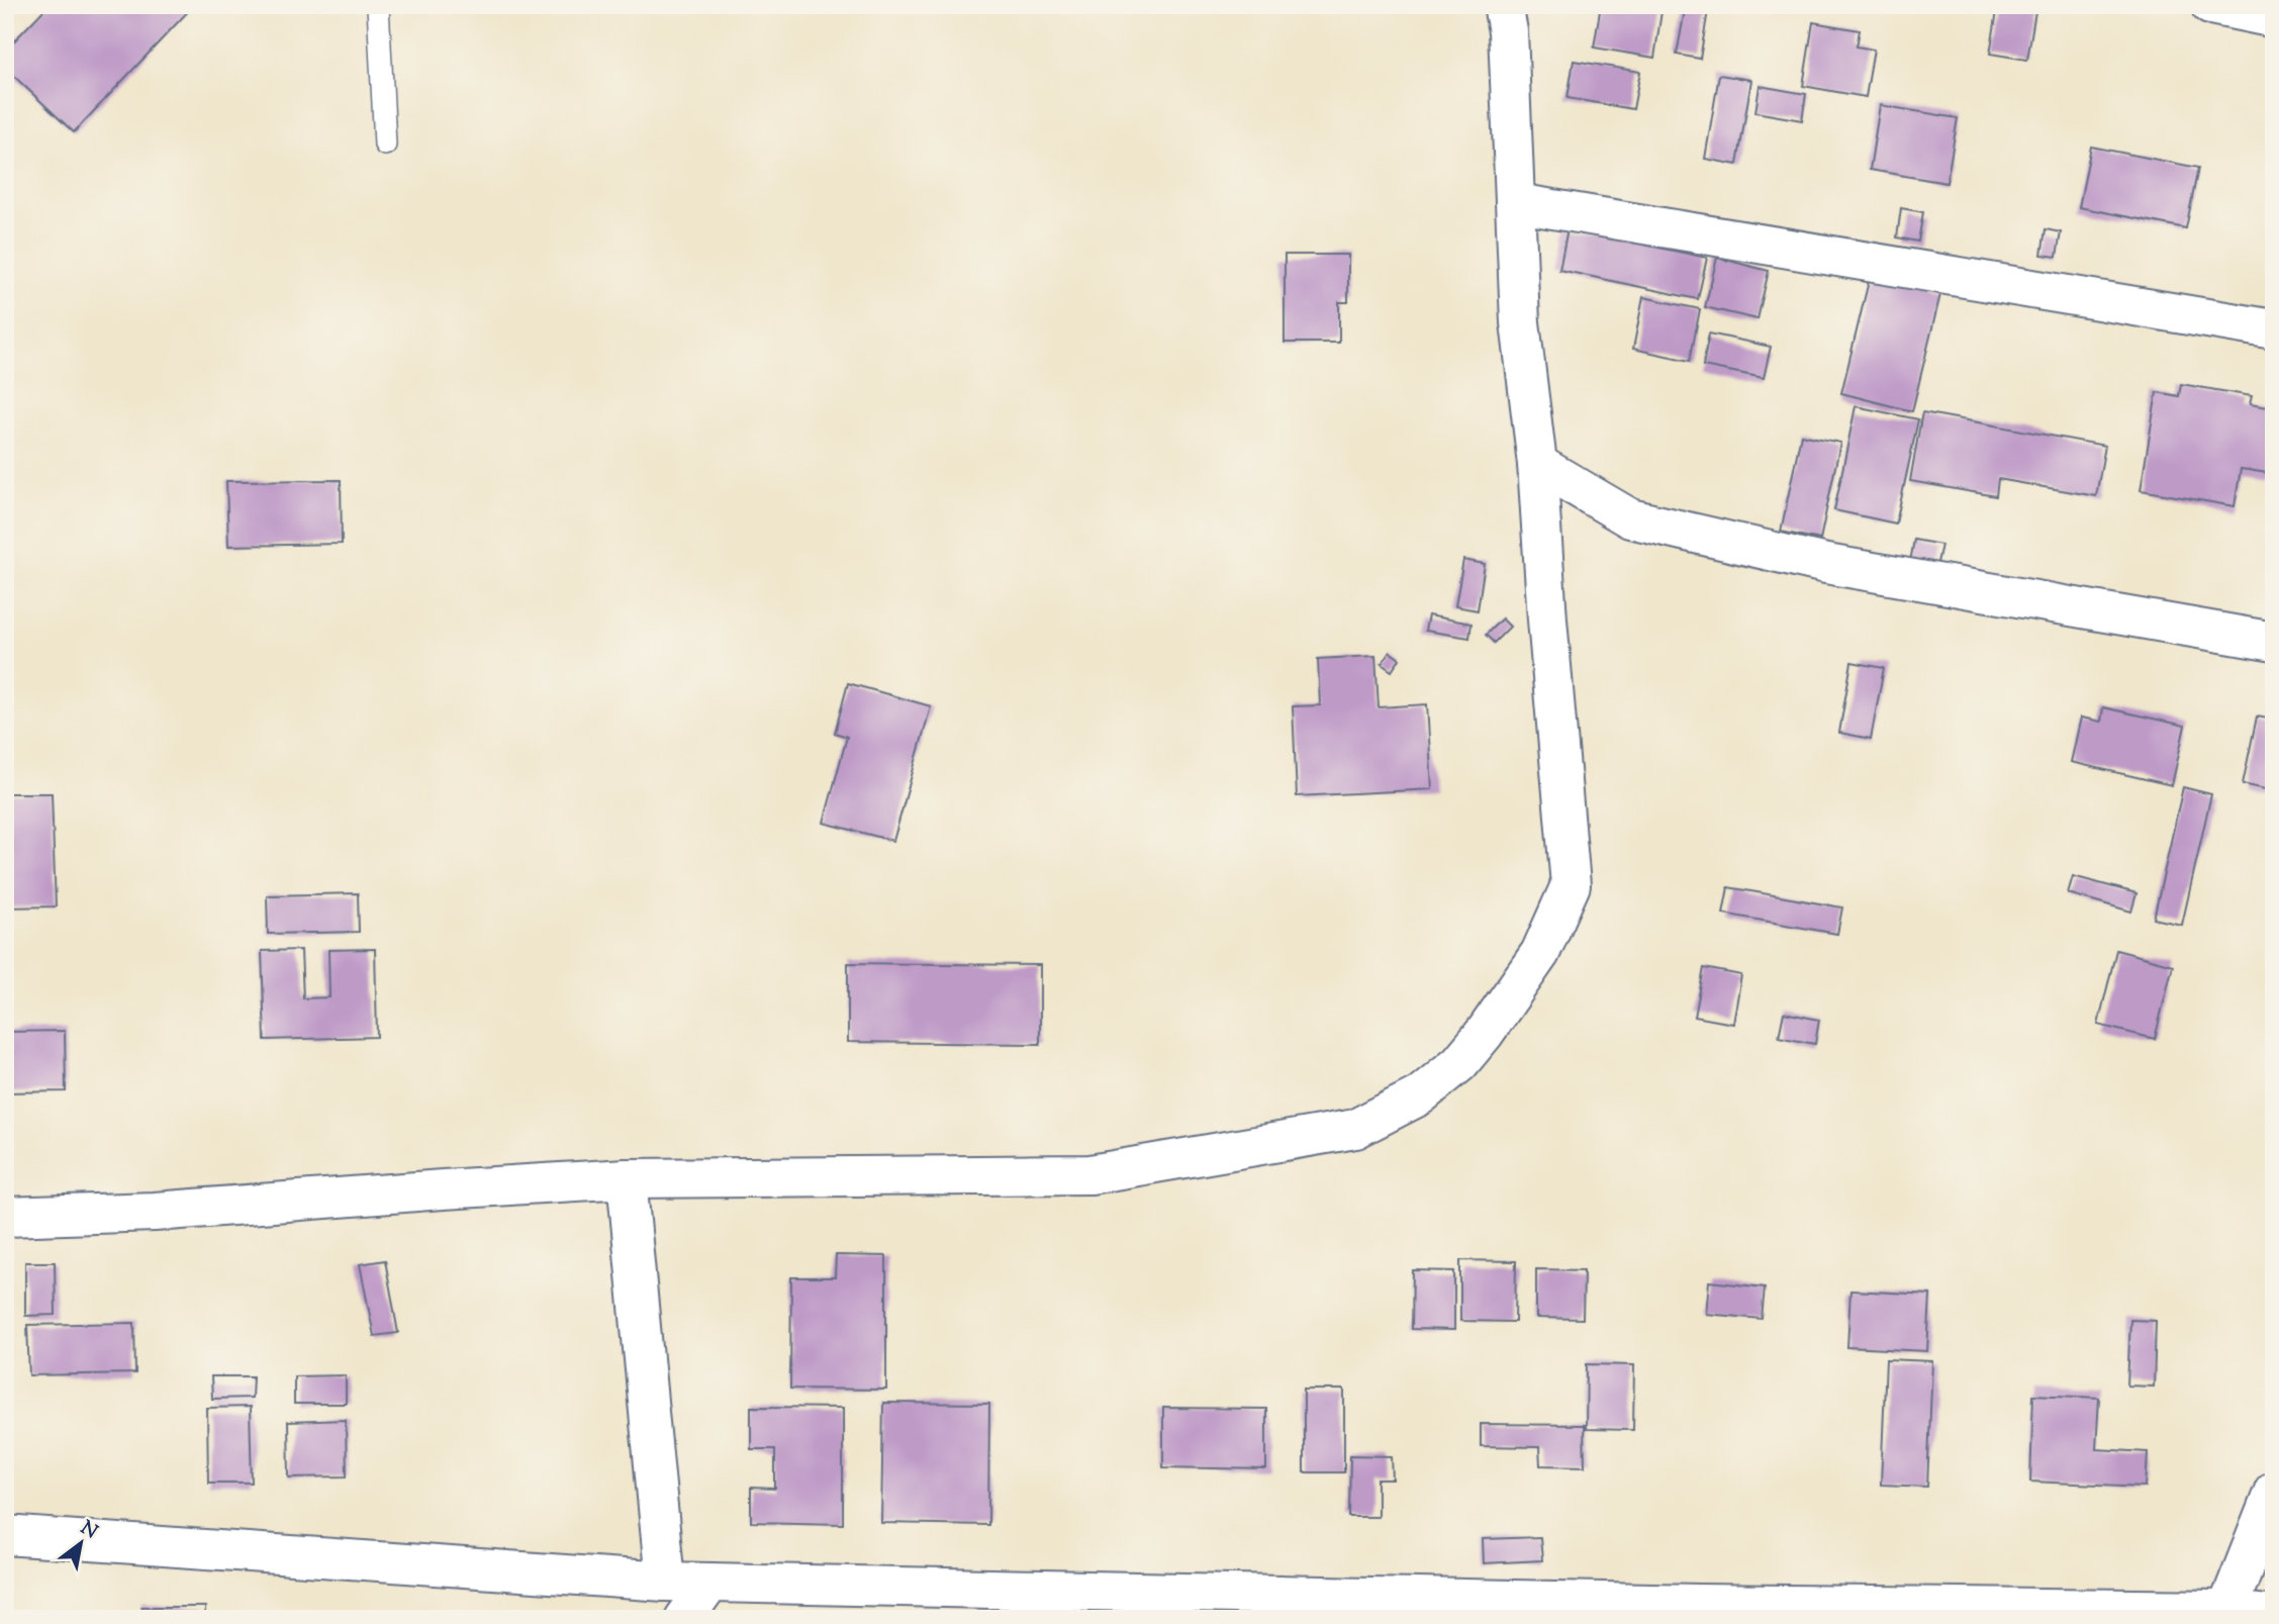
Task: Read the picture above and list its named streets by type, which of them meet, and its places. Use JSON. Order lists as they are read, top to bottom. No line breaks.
{"north":"top right"}
